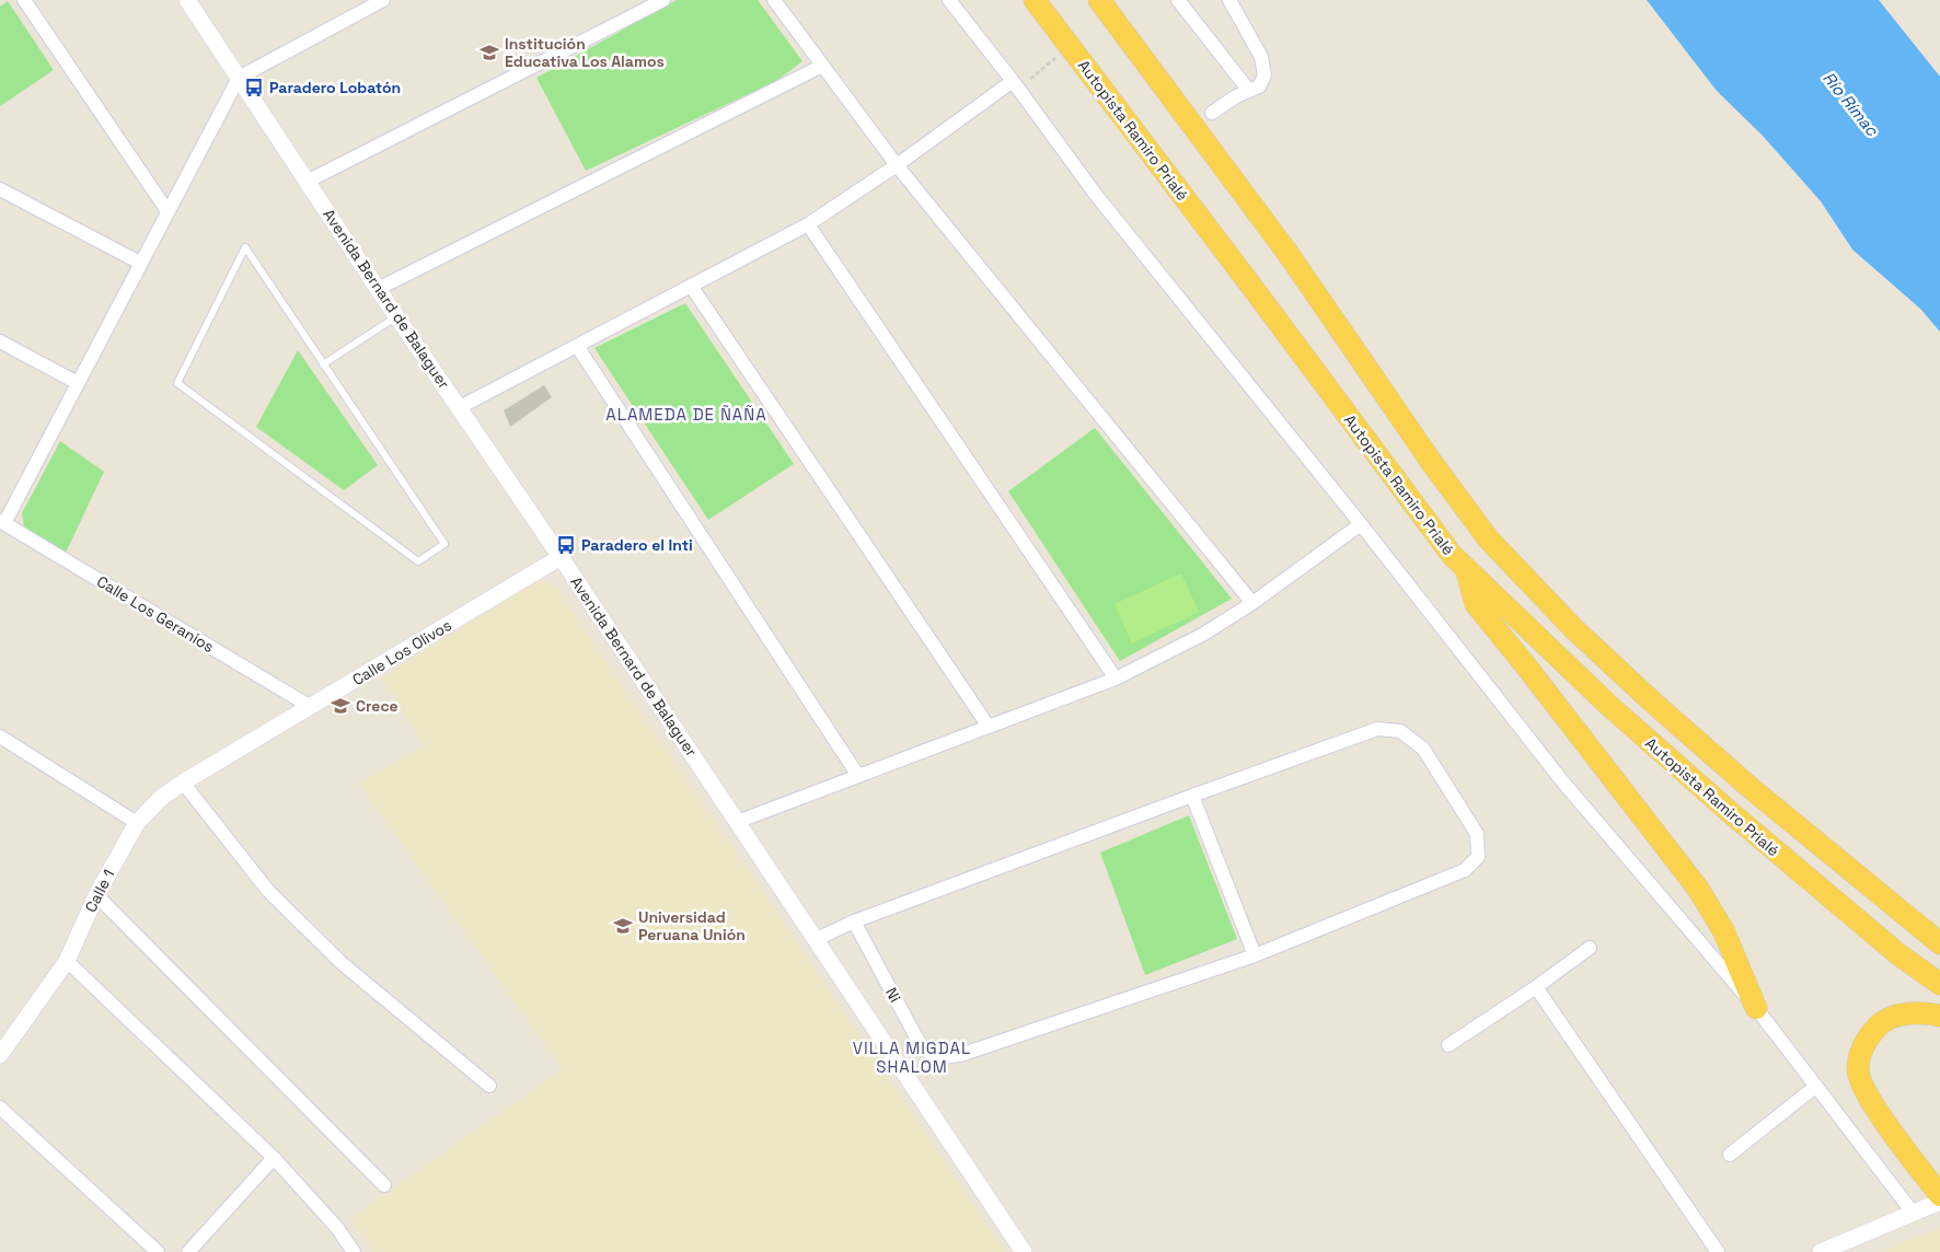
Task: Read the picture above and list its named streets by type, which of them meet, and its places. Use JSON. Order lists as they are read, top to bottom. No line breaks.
{"streets":{"highway":["Autopista Ramiro Prialé"],"street":["Avenida Bernard de Balaguer","Calle Los Geranios","Calle Los Olivos","Calle 1","Ni"]},"crossings":[["Avenida Bernard de Balaguer","Calle Los Olivos"],["Calle Los Geranios","Calle Los Olivos"],["Calle Los Olivos","Calle 1"]],"districts":["ALAMEDA DE ÑAÑA","VILLA MIGDAL SHALOM"],"water":["Río Rímac"],"places":{"school or university":["Institución Educativa Los Alamos","Crece","Universidad Peruana Unión"],"bus stop":["Paradero Lobatón","Paradero el Inti"]}}
